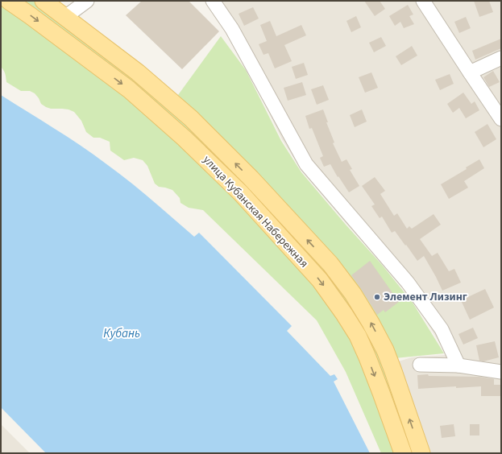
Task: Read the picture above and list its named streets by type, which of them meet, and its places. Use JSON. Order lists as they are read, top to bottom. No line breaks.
{"streets":{"main road":["улица Кубанская Набережная"]},"water":["Кубань"],"places":["Элемент Лизинг"]}
